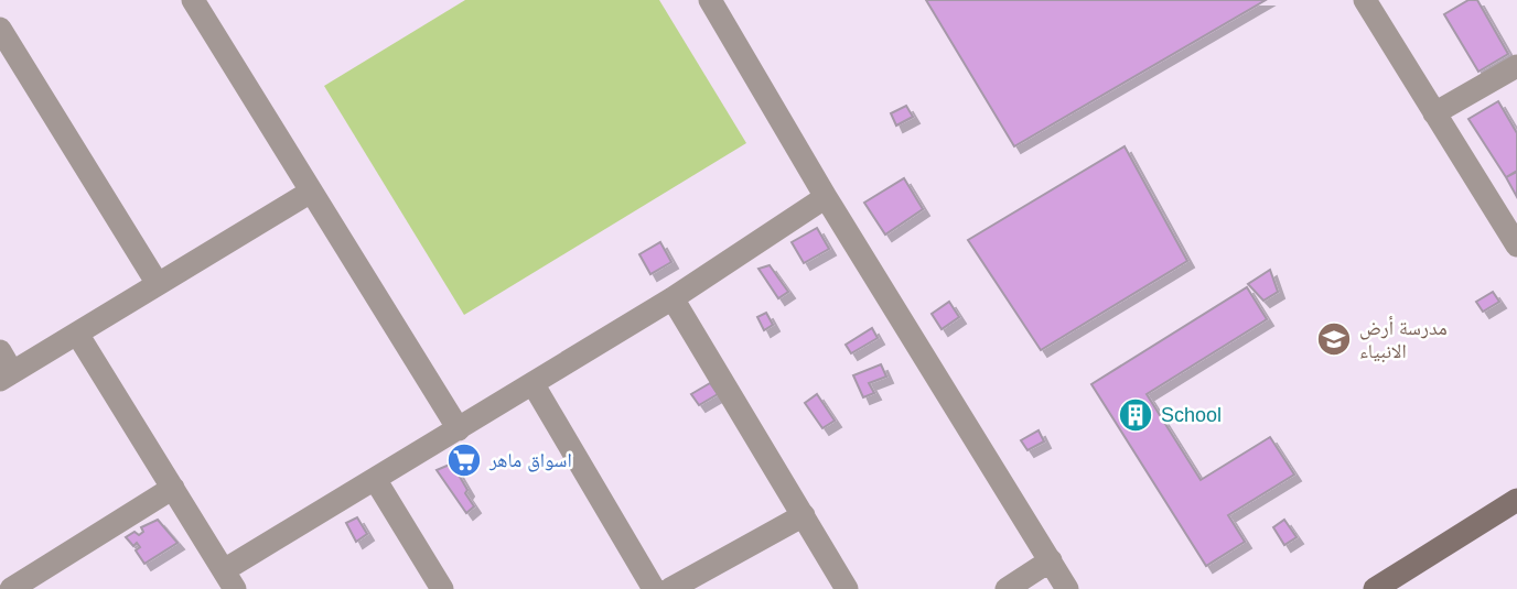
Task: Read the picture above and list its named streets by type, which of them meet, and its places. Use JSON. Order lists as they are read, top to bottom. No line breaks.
{"places":{"school or university":["مدرسة أرض الانبياء"],"building":["School"],"supermarket":["اسواق ماهر"]}}
